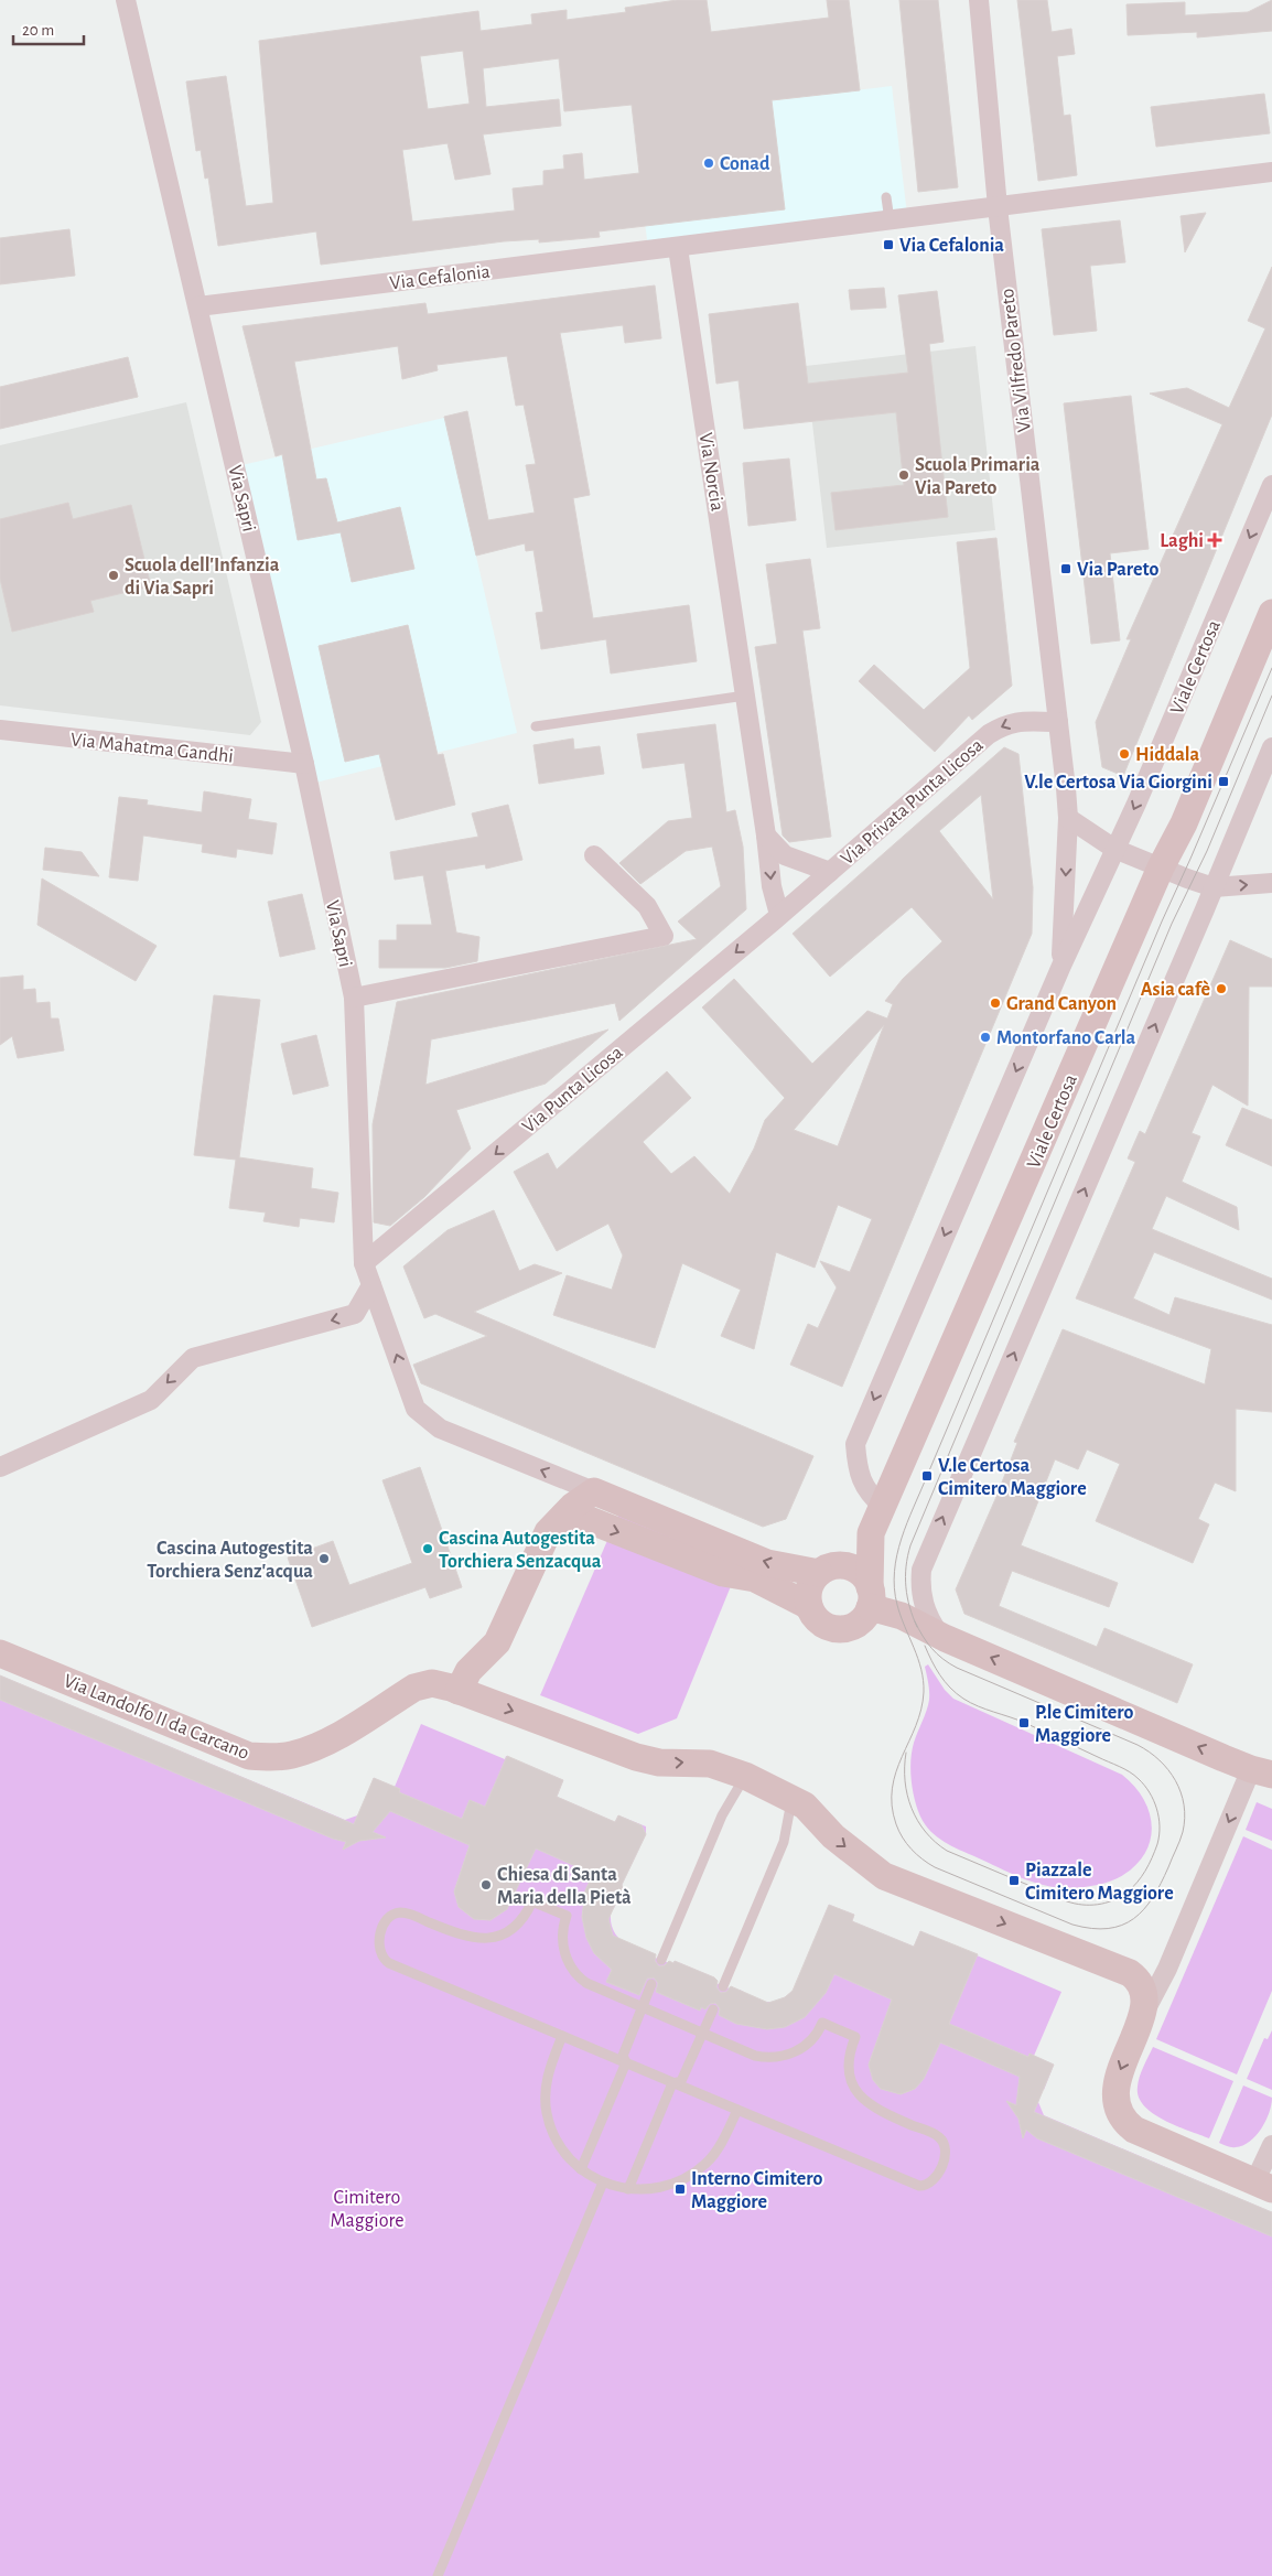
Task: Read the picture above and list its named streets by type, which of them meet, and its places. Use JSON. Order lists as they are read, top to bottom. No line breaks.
{"streets":{"main road":["Viale Certosa","Via Landolfo II da Carcano"],"street":["Via Cefalonia","Via Vilfredo Pareto","Via Norcia","Via Sapri","Via Mahatma Gandhi","Via Privata Punta Licosa","Via Punta Licosa"]},"crossings":[["Via Cefalonia","Via Vilfredo Pareto"],["Via Cefalonia","Via Norcia"],["Via Cefalonia","Via Sapri"],["Via Vilfredo Pareto","Viale Certosa"],["Via Vilfredo Pareto","Via Privata Punta Licosa"],["Via Norcia","Via Privata Punta Licosa"],["Via Norcia","Via Punta Licosa"],["Via Sapri","Via Mahatma Gandhi"],["Via Sapri","Via Punta Licosa"],["Via Privata Punta Licosa","Via Punta Licosa"]],"one_way":["Via Privata Punta Licosa","Via Punta Licosa"],"parks":["Cimitero Maggiore"],"places":{"other":["Conad","Scuola Primaria Via Pareto","Scuola dell'Infanzia di Via Sapri","Hiddala","Asia cafè","Grand Canyon","Montorfano Carla","Cascina Autogestita Torchiera Senzacqua","Cascina Autogestita Torchiera Senz'acqua","Chiesa di Santa Maria della Pietà"],"transit":["Via Cefalonia","Via Pareto","V.le Certosa Via Giorgini","V.le Certosa Cimitero Maggiore","P.le Cimitero Maggiore","Piazzale Cimitero Maggiore","Interno Cimitero Maggiore"],"health":["Laghi"]},"scale_bar":"20 m"}
